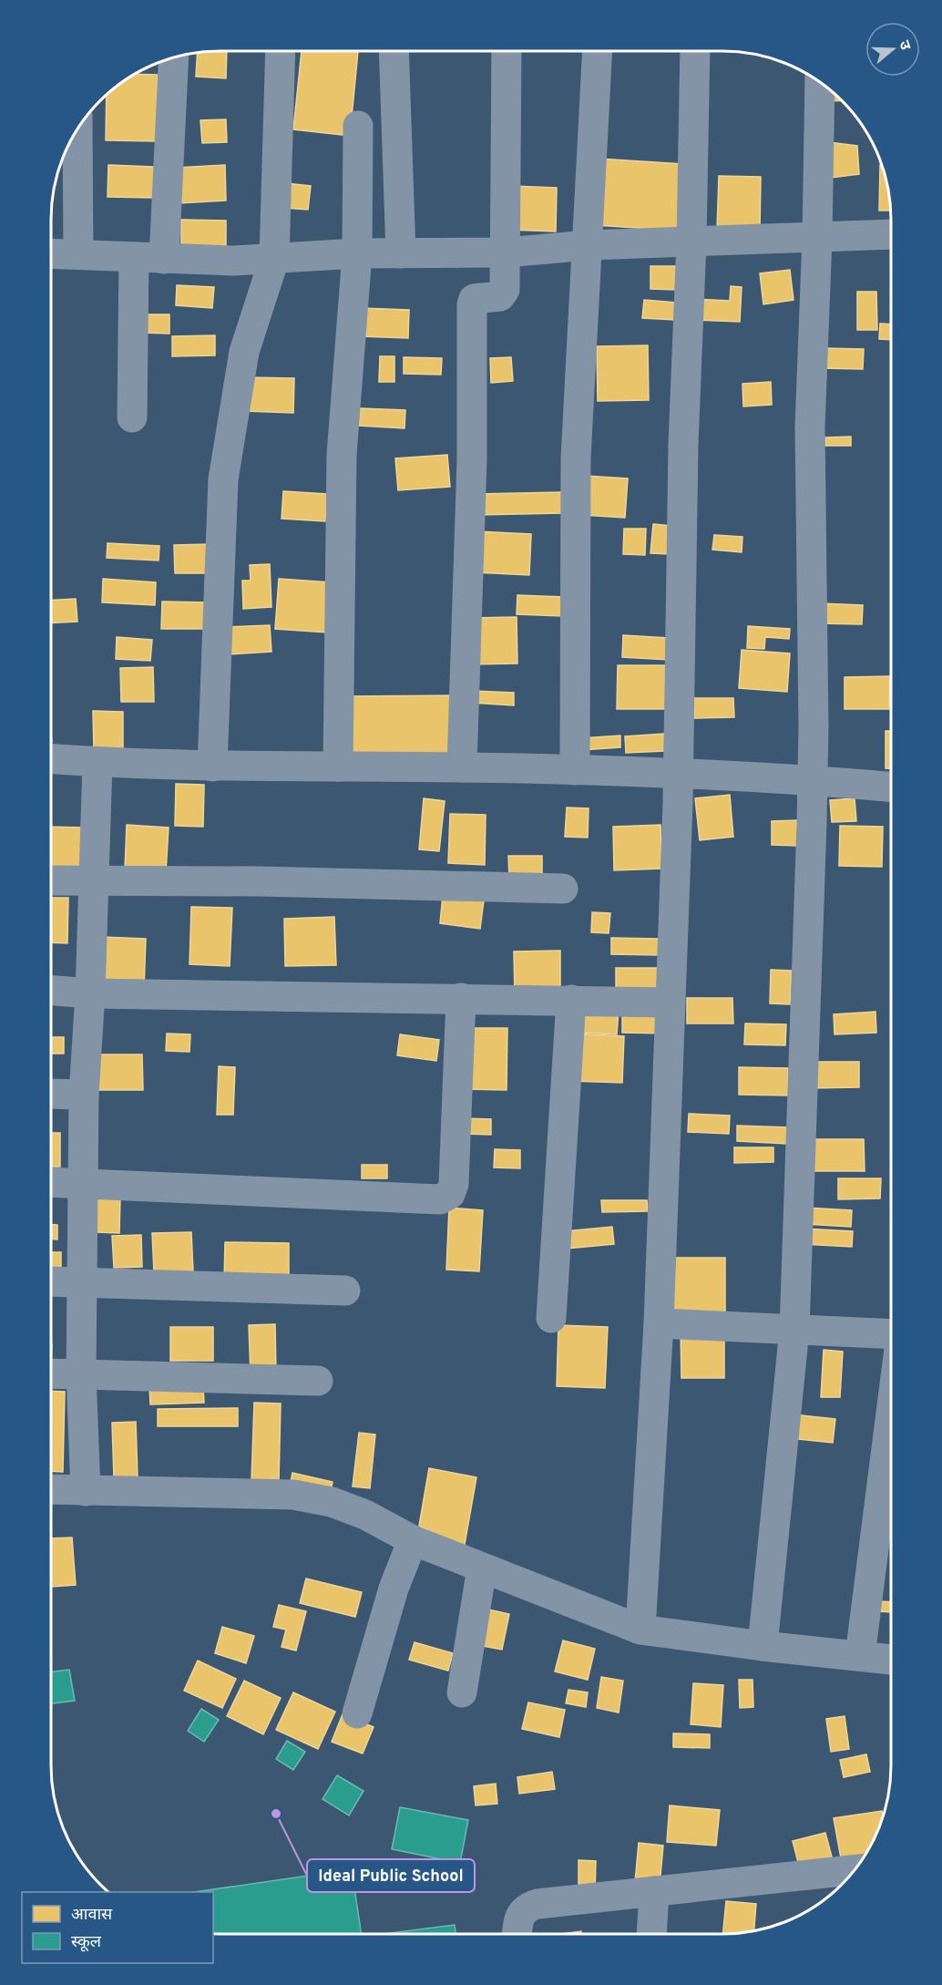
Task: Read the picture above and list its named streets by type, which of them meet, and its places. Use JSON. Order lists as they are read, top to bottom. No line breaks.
{"places":["Ideal Public School"],"legend":["आवास","स्कूल"],"north":"right"}
